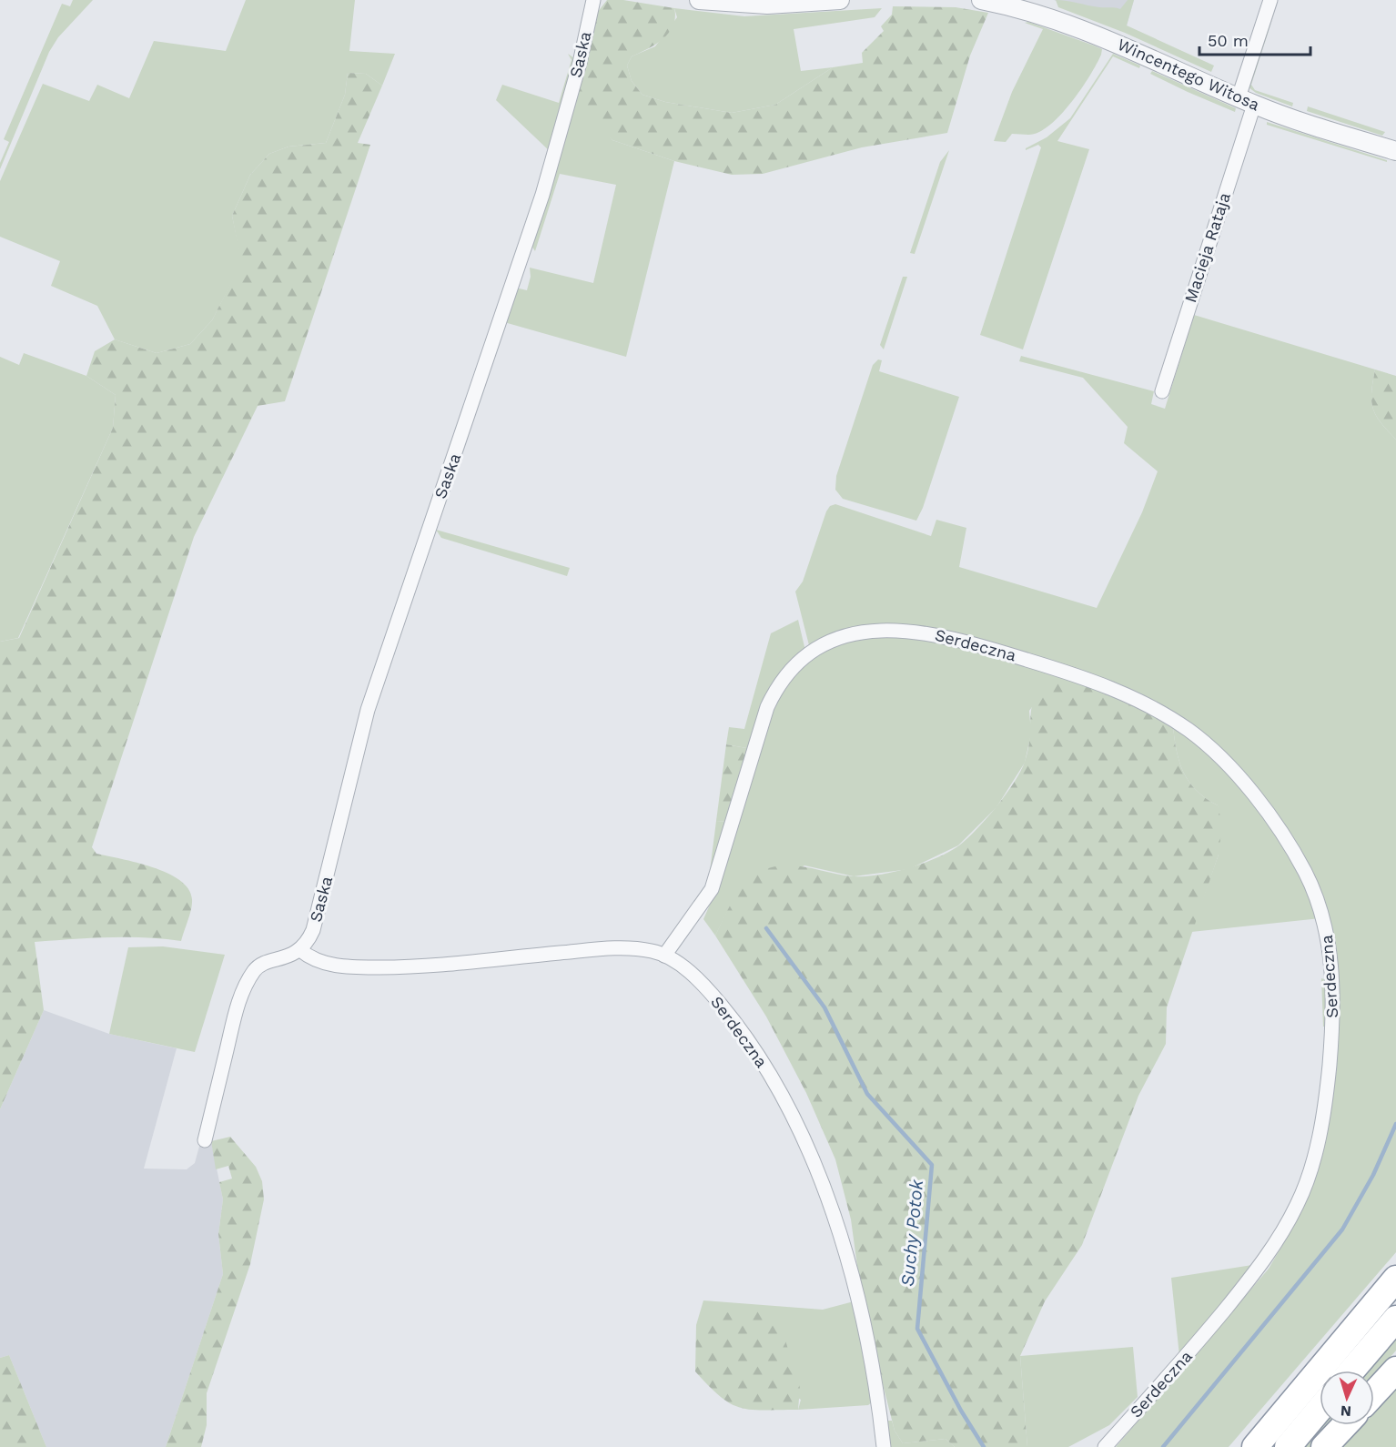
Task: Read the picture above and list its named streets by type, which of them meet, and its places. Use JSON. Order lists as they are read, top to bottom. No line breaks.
{"streets":{"street":["Saska","Wincentego Witosa","Macieja Rataja","Serdeczna"]},"crossings":[["Wincentego Witosa","Macieja Rataja"]],"water":["Suchy Potok"],"scale_bar":"50 m","north":"bottom"}
